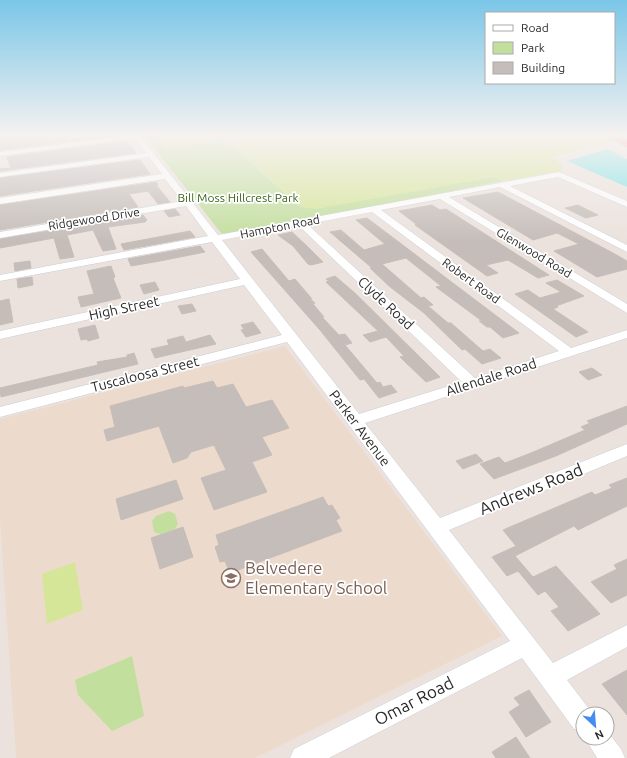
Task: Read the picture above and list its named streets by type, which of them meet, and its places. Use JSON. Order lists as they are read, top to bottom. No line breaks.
{"streets":{"street":["Ridgewood Drive","Hampton Road","Glenwood Road","Robert Road","Clyde Road","High Street","Tuscaloosa Street","Allendale Road","Parker Avenue","Andrews Road","Omar Road"]},"crossings":[["Ridgewood Drive","Parker Avenue"],["Hampton Road","Glenwood Road"],["Hampton Road","Robert Road"],["Hampton Road","Clyde Road"],["Hampton Road","Parker Avenue"],["Robert Road","Allendale Road"],["Clyde Road","Allendale Road"],["High Street","Parker Avenue"],["Tuscaloosa Street","Parker Avenue"],["Allendale Road","Parker Avenue"],["Parker Avenue","Andrews Road"],["Parker Avenue","Omar Road"]],"parks":["Bill Moss Hillcrest Park"],"places":{"school or university":["Belvedere Elementary School"]},"legend":["Road","Park","Building"],"north":"bottom right"}
